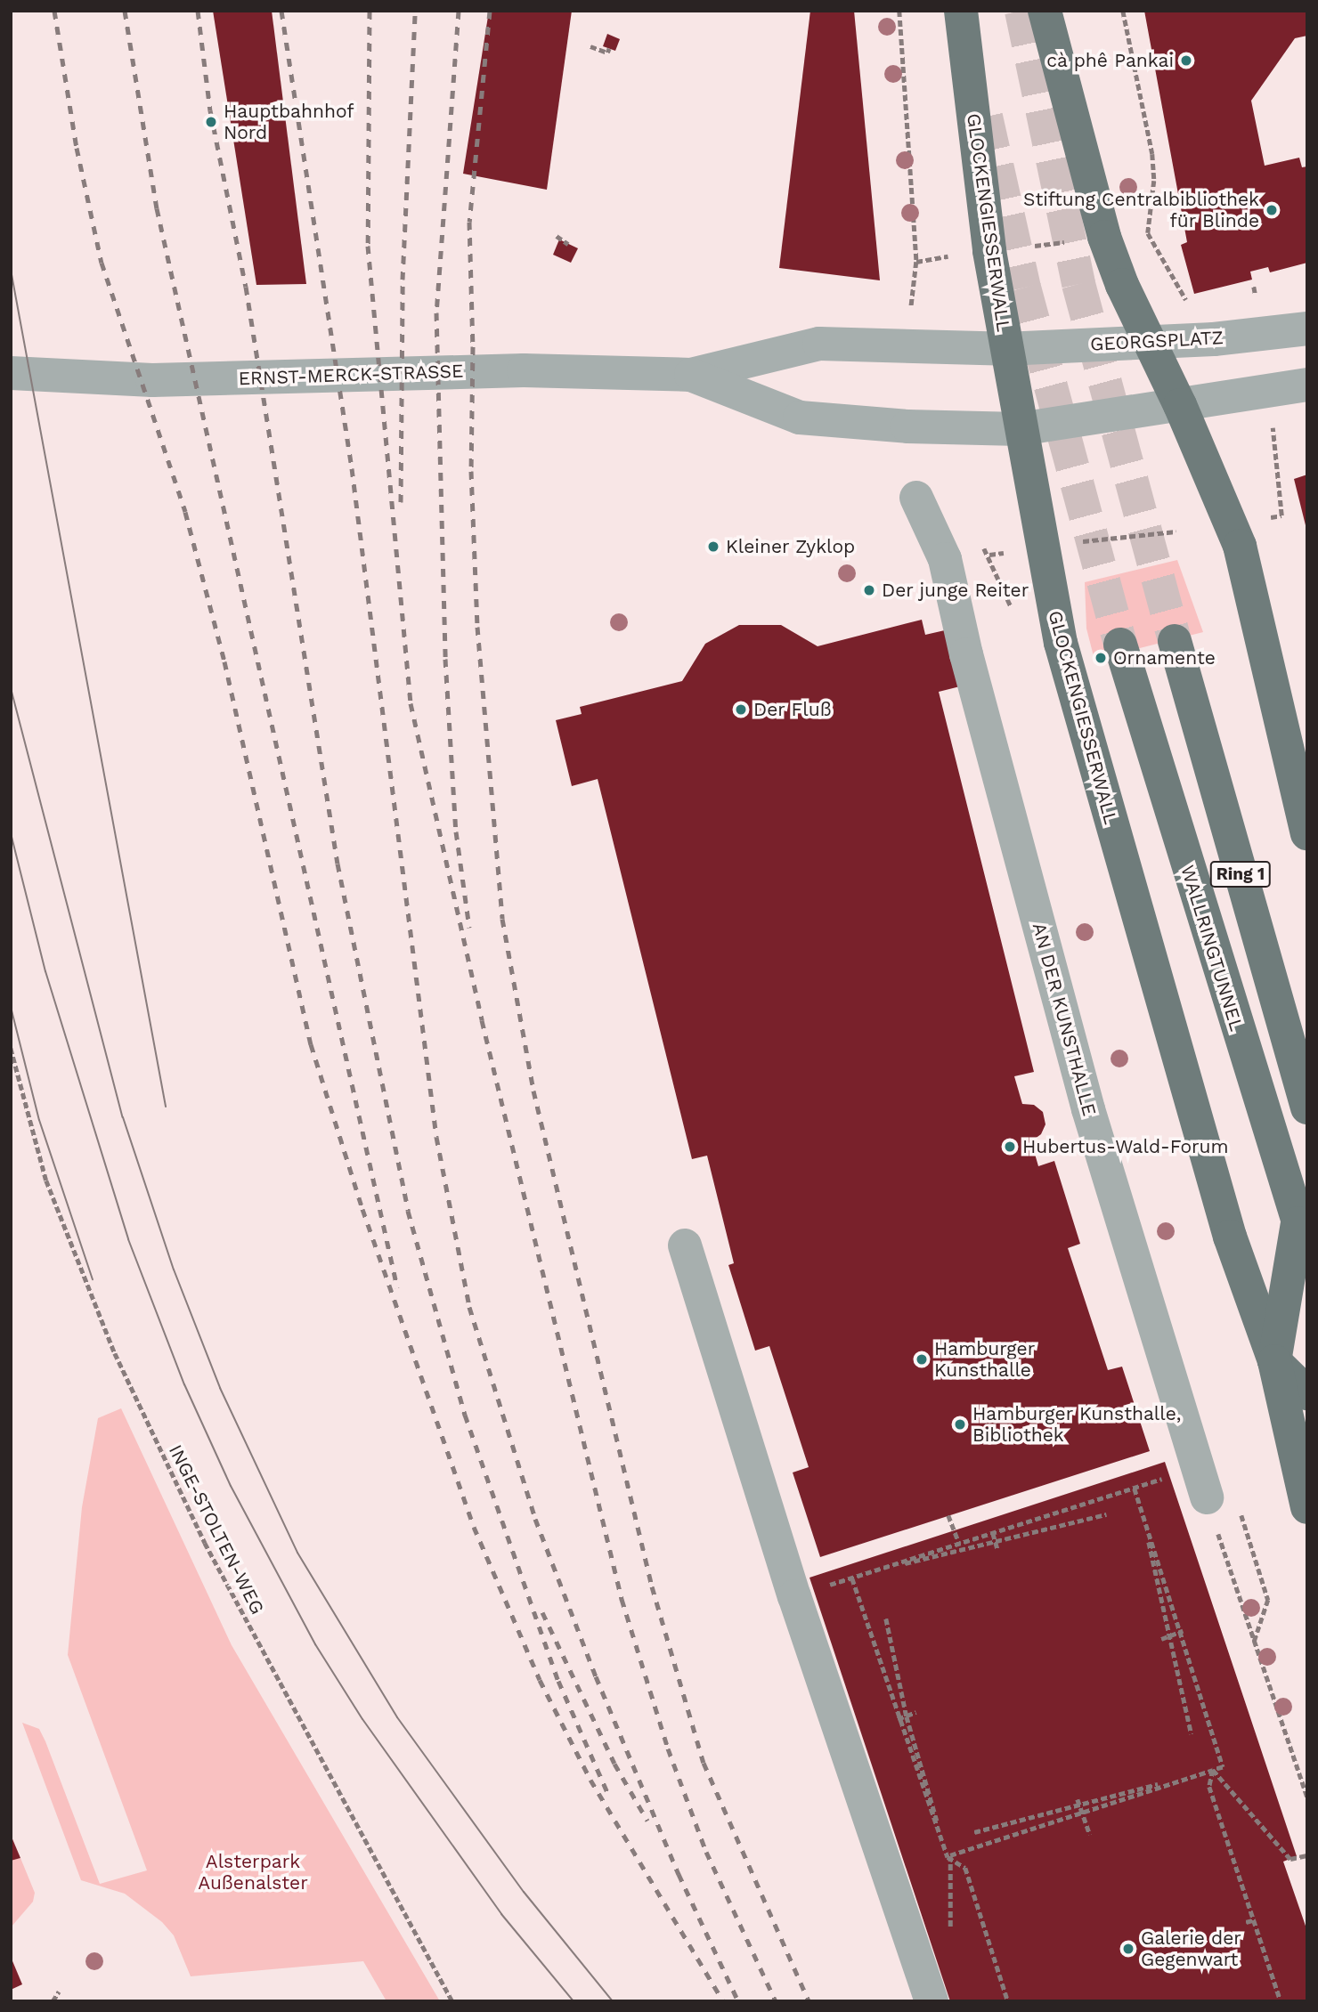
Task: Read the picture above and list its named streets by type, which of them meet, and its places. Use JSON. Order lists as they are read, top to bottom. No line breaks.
{"streets":{"main road":["GLOCKENGIESSERWALL","Ring 1","WALLRINGTUNNEL"],"street":["GEORGSPLATZ","ERNST-MERCK-STRASSE","AN DER KUNSTHALLE"],"path":["INGE-STOLTEN-WEG"]},"crossings":[["GLOCKENGIESSERWALL","GEORGSPLATZ"],["GLOCKENGIESSERWALL","ERNST-MERCK-STRASSE"],["GEORGSPLATZ","ERNST-MERCK-STRASSE"]],"parks":["Alsterpark Außenalster"],"places":["cà phê Pankai","Hauptbahnhof Nord","Stiftung Centralbibliothek für Blinde","Kleiner Zyklop","Der junge Reiter","Ornamente","Der Fluß","Hubertus-Wald-Forum","Hamburger Kunsthalle","Hamburger Kunsthalle, Bibliothek","Galerie der Gegenwart"]}
